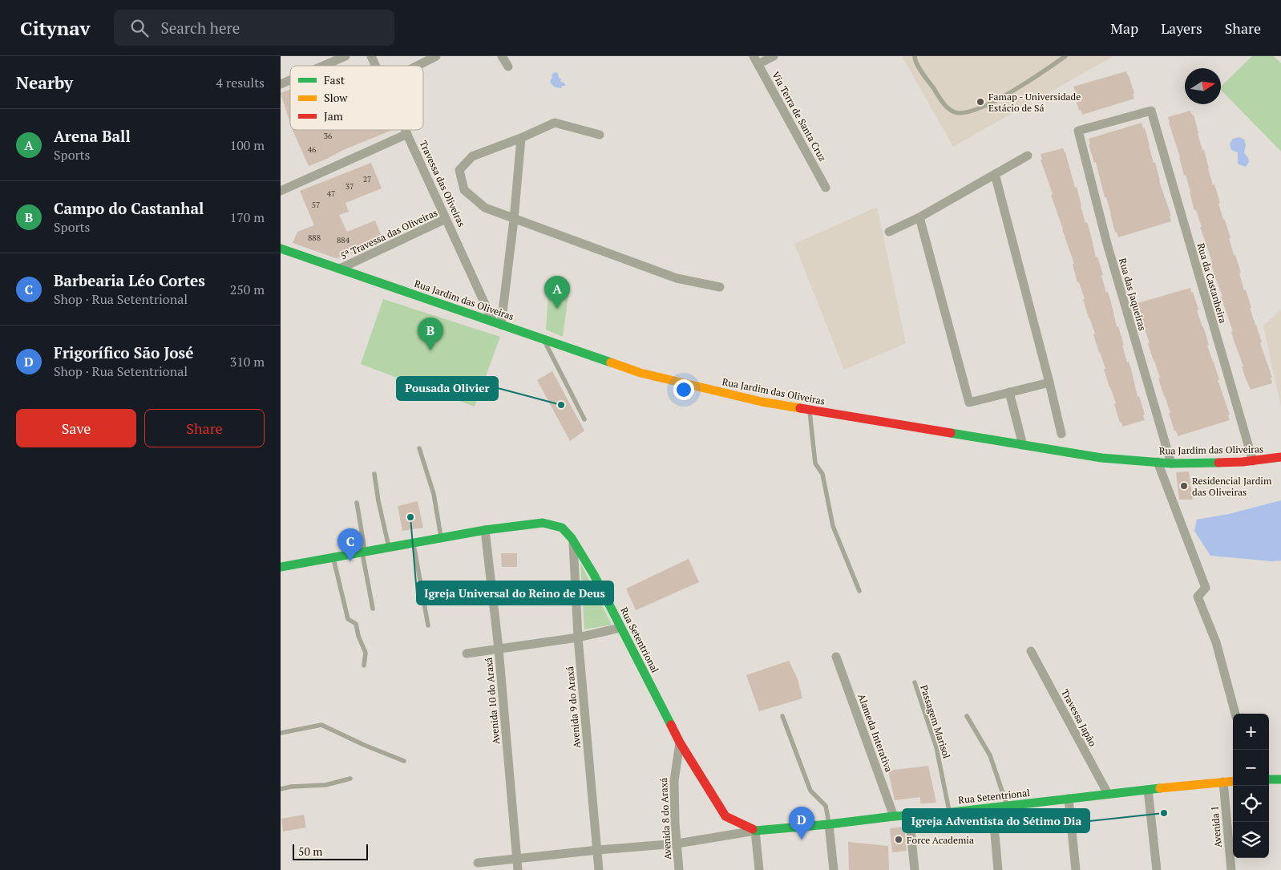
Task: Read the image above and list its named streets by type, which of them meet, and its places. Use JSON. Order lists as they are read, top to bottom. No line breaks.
{"streets":{"street":["Via Terra de Santa Cruz","Travessa das Oliveiras","5ª Travessa das Oliveiras","Rua da Castanheira","Rua das Jaqueiras","Rua Jardim das Oliveiras","Rua Setentrional","Avenida 10 do Araxá","Avenida 9 do Araxá","Travessa Japão","Alameda Interativa","Avenida 8 do Araxá","Avenida 1"],"lane":["Passagem Marisol"]},"crossings":[["Travessa das Oliveiras","5ª Travessa das Oliveiras"],["Travessa das Oliveiras","Rua Jardim das Oliveiras"],["5ª Travessa das Oliveiras","Rua Jardim das Oliveiras"],["Rua da Castanheira","Rua das Jaqueiras"],["Rua da Castanheira","Rua Jardim das Oliveiras"],["Rua das Jaqueiras","Rua Jardim das Oliveiras"],["Rua Setentrional","Avenida 10 do Araxá"],["Rua Setentrional","Avenida 9 do Araxá"],["Rua Setentrional","Travessa Japão"],["Rua Setentrional","Passagem Marisol"],["Rua Setentrional","Alameda Interativa"],["Rua Setentrional","Avenida 8 do Araxá"],["Rua Setentrional","Avenida 1"]],"places":["Famap - Universidade Estácio de Sá","Pousada Olivier","Residencial Jardim das Oliveiras","Igreja Universal do Reino de Deus","Igreja Adventista do Sétimo Dia","Force Academia"],"house_numbers":["36","46","27","37","47","57","888","884"],"legend":["Fast","Slow","Jam"],"scale_bar":"50 m","north":"right","page":{"header":"Citynav","search":"Search here","nav":["Map","Layers","Share"],"heading":["Nearby","4 results"],"list":[{"mark":"A","name":"Arena Ball","note":"Sports","value":"100 m"},{"mark":"B","name":"Campo do Castanhal","note":"Sports","value":"170 m"},{"mark":"C","name":"Barbearia Léo Cortes","note":"Shop · Rua Setentrional","value":"250 m"},{"mark":"D","name":"Frigorífico São José","note":"Shop · Rua Setentrional","value":"310 m"}],"pins":["A","B","C","D"],"buttons":["Save","Share"],"map_buttons":["+","−"],"scale":"50 m"}}
